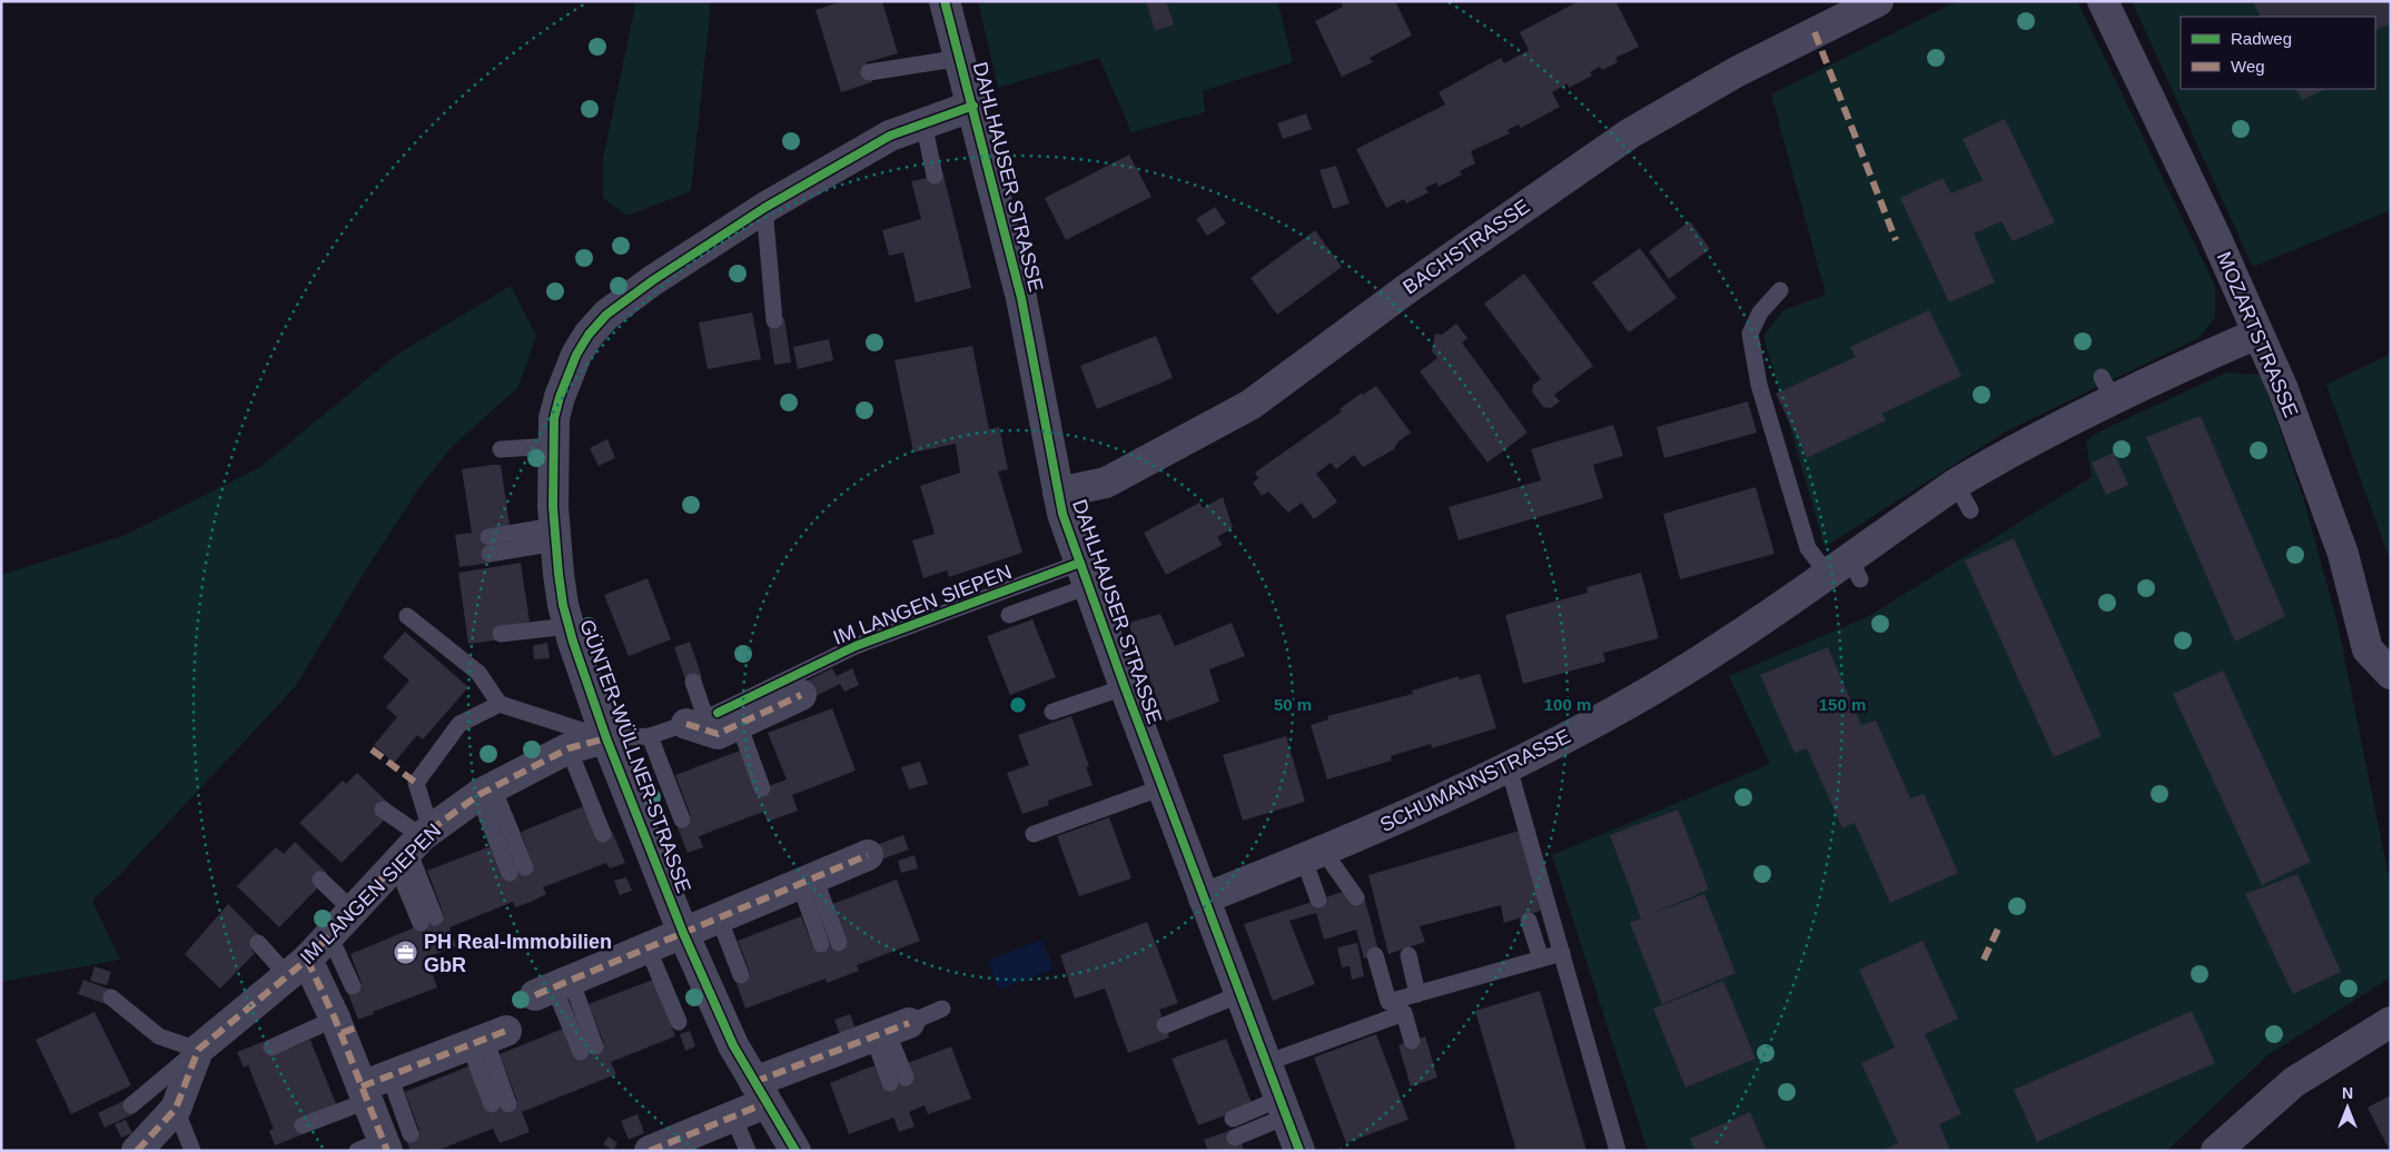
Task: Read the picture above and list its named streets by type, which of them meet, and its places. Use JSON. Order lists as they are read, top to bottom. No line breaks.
{"streets":{"street":["DAHLHAUSER STRASSE","BACHSTRASSE","MOZARTSTRASSE","IM LANGEN SIEPEN","GÜNTER-WÜLLNER-STRASSE","SCHUMANNSTRASSE"]},"crossings":[["DAHLHAUSER STRASSE","BACHSTRASSE"],["DAHLHAUSER STRASSE","IM LANGEN SIEPEN"],["DAHLHAUSER STRASSE","GÜNTER-WÜLLNER-STRASSE"],["DAHLHAUSER STRASSE","SCHUMANNSTRASSE"],["MOZARTSTRASSE","SCHUMANNSTRASSE"],["IM LANGEN SIEPEN","GÜNTER-WÜLLNER-STRASSE"]],"places":{"office":["PH Real-Immobilien GbR"]},"legend":["Radweg","Weg"],"north":"top","rings":["50 m","100 m","150 m"]}
